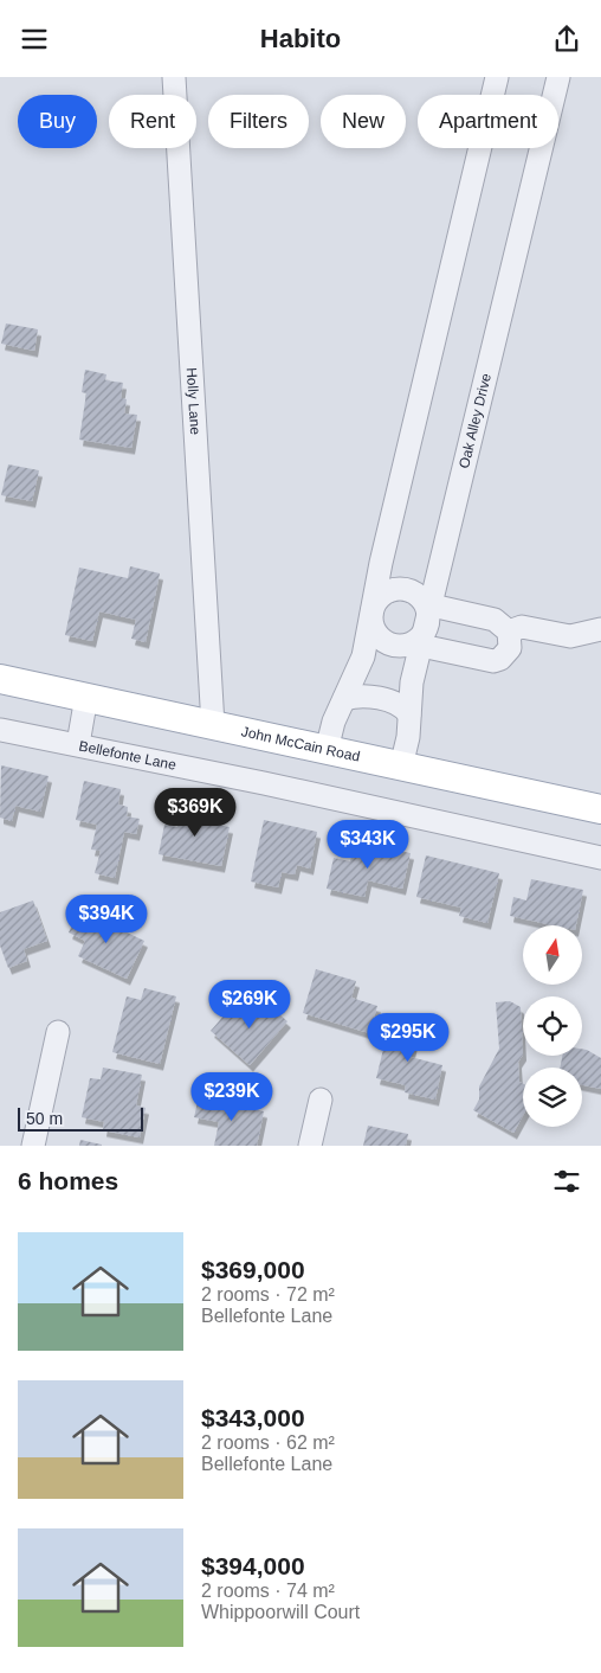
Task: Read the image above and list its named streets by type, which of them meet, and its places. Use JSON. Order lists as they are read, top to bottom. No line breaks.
{"streets":{"main road":["John McCain Road"],"street":["Holly Lane","Oak Alley Drive","Bellefonte Lane"]},"crossings":[["Holly Lane","John McCain Road"],["Oak Alley Drive","John McCain Road"]],"scale_bar":"50 m","north":"top","page":{"header":"Habito","chip":["Buy","Rent","Filters","New","Apartment"],"price":["$369K","$343K","$394K","$269K","$295K","$239K"],"scale":"50 m","heading":"6 homes","list":[{"name":"$369,000","note":"2 rooms · 72 m² · Bellefonte Lane"},{"name":"$343,000","note":"2 rooms · 62 m² · Bellefonte Lane"},{"name":"$394,000","note":"2 rooms · 74 m² · Whippoorwill Court"}]}}
